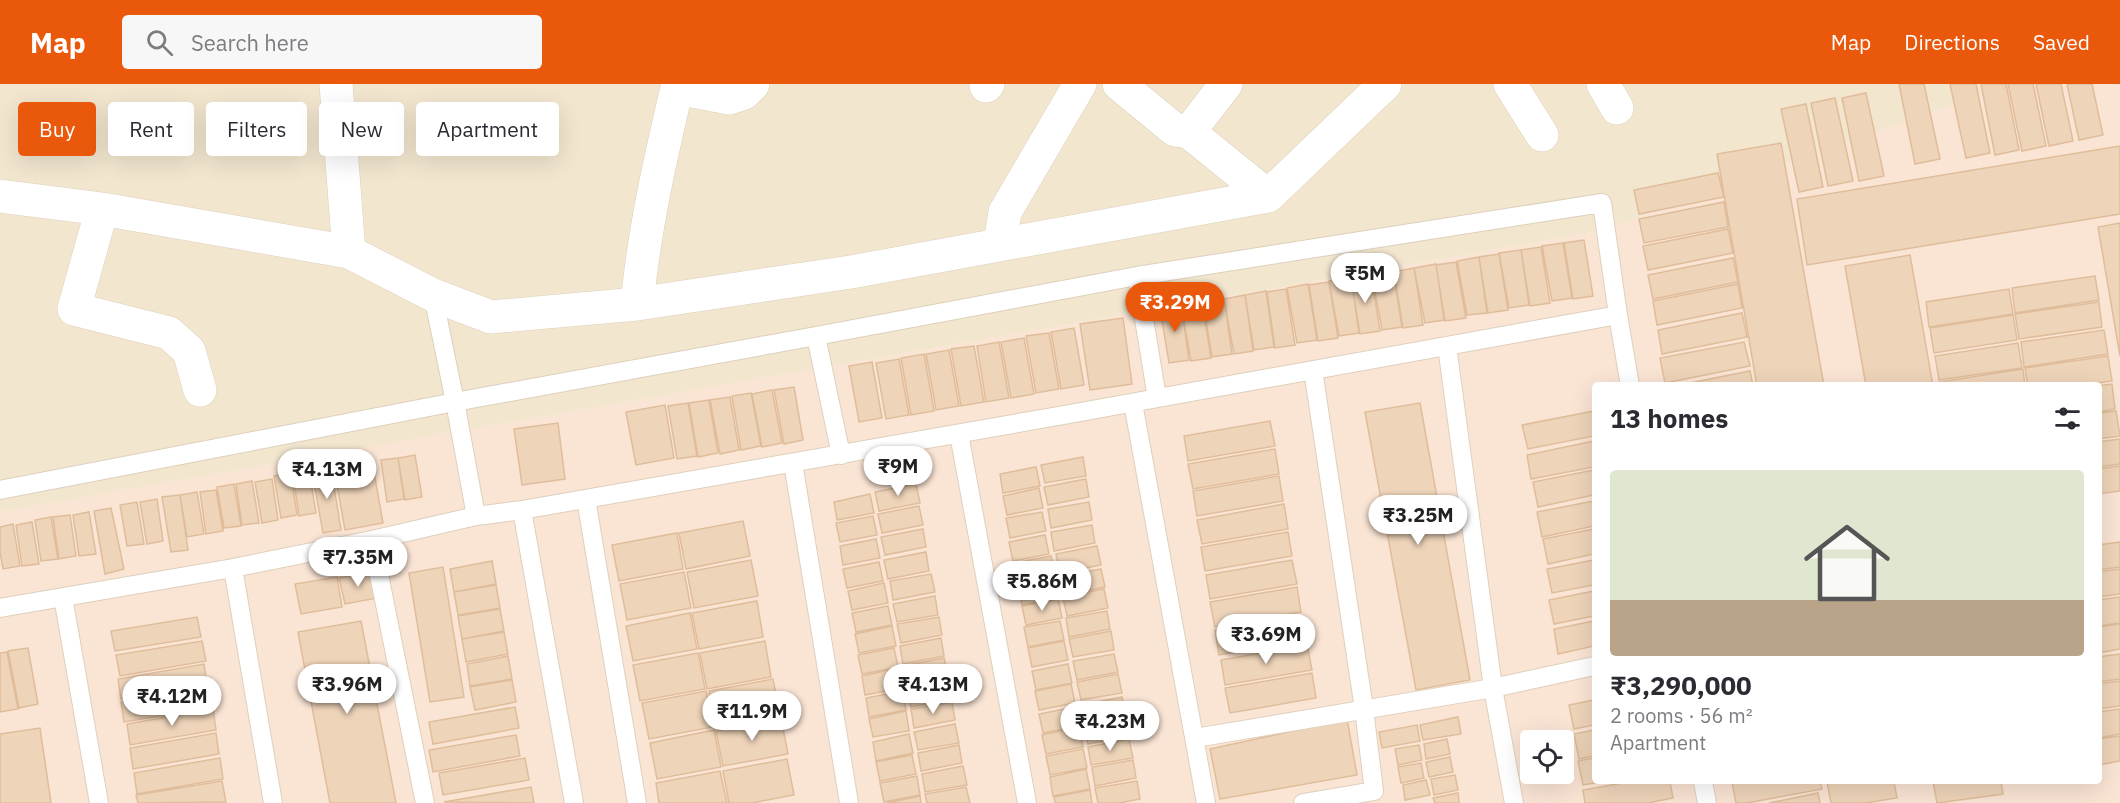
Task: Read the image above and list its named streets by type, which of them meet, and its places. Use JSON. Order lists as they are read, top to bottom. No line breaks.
{"page":{"header":"Map","search":"Search here","nav":["Map","Directions","Saved"],"chip":["Buy","Rent","Filters","New","Apartment"],"price":["₹5M","₹3.29M","₹9M","₹4.13M","₹3.25M","₹7.35M","₹5.86M","₹3.69M","₹3.96M","₹4.13M","₹4.12M","₹11.9M","₹4.23M"],"heading":"13 homes","list":[{"name":"₹3,290,000","note":"2 rooms · 56 m² · Apartment"}]}}
